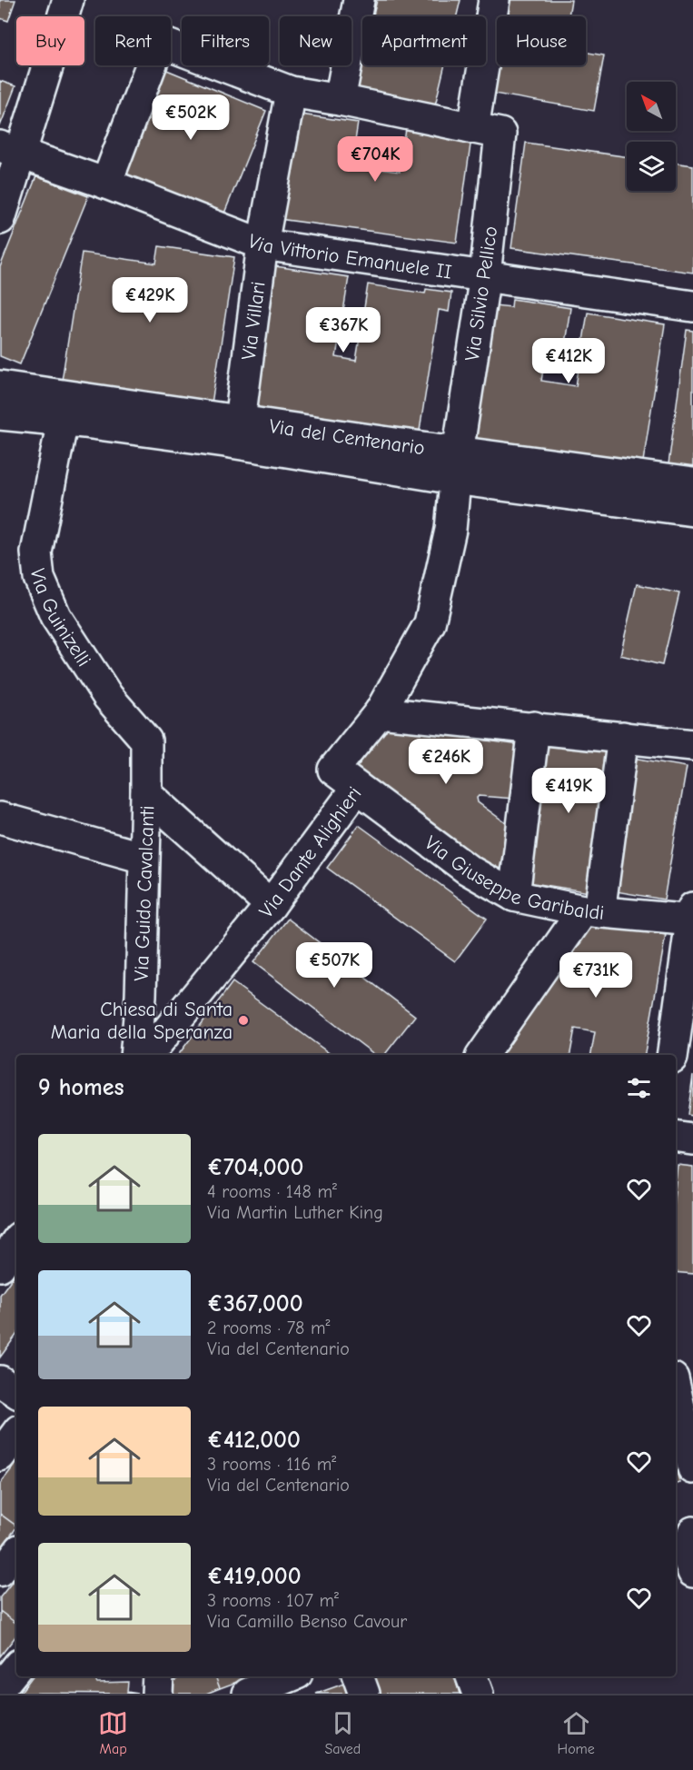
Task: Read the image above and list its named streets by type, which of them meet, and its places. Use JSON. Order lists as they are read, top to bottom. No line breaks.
{"streets":{"street":["Via Vittorio Emanuele II","Via Silvio Pellico","Via Villari","Via del Centenario","Via Guinizelli","Via Dante Alighieri","Via Giuseppe Garibaldi","Via Guido Cavalcanti"]},"crossings":[["Via Vittorio Emanuele II","Via Silvio Pellico"],["Via Vittorio Emanuele II","Via Villari"],["Via Silvio Pellico","Via del Centenario"],["Via Silvio Pellico","Via Dante Alighieri"],["Via Villari","Via del Centenario"],["Via del Centenario","Via Guinizelli"],["Via del Centenario","Via Dante Alighieri"],["Via Guinizelli","Via Guido Cavalcanti"],["Via Dante Alighieri","Via Giuseppe Garibaldi"]],"places":["Chiesa di Santa Maria della Speranza"],"north":"top left","page":{"chip":["Buy","Rent","Filters","New","Apartment","House"],"price":["€502K","€704K","€429K","€367K","€412K","€246K","€419K","€507K","€731K"],"heading":"9 homes","list":[{"name":"€704,000","note":"4 rooms · 148 m² · Via Martin Luther King"},{"name":"€367,000","note":"2 rooms · 78 m² · Via del Centenario"},{"name":"€412,000","note":"3 rooms · 116 m² · Via del Centenario"},{"name":"€419,000","note":"3 rooms · 107 m² · Via Camillo Benso Cavour"}],"tabs":["Map","Saved","Home"]}}
